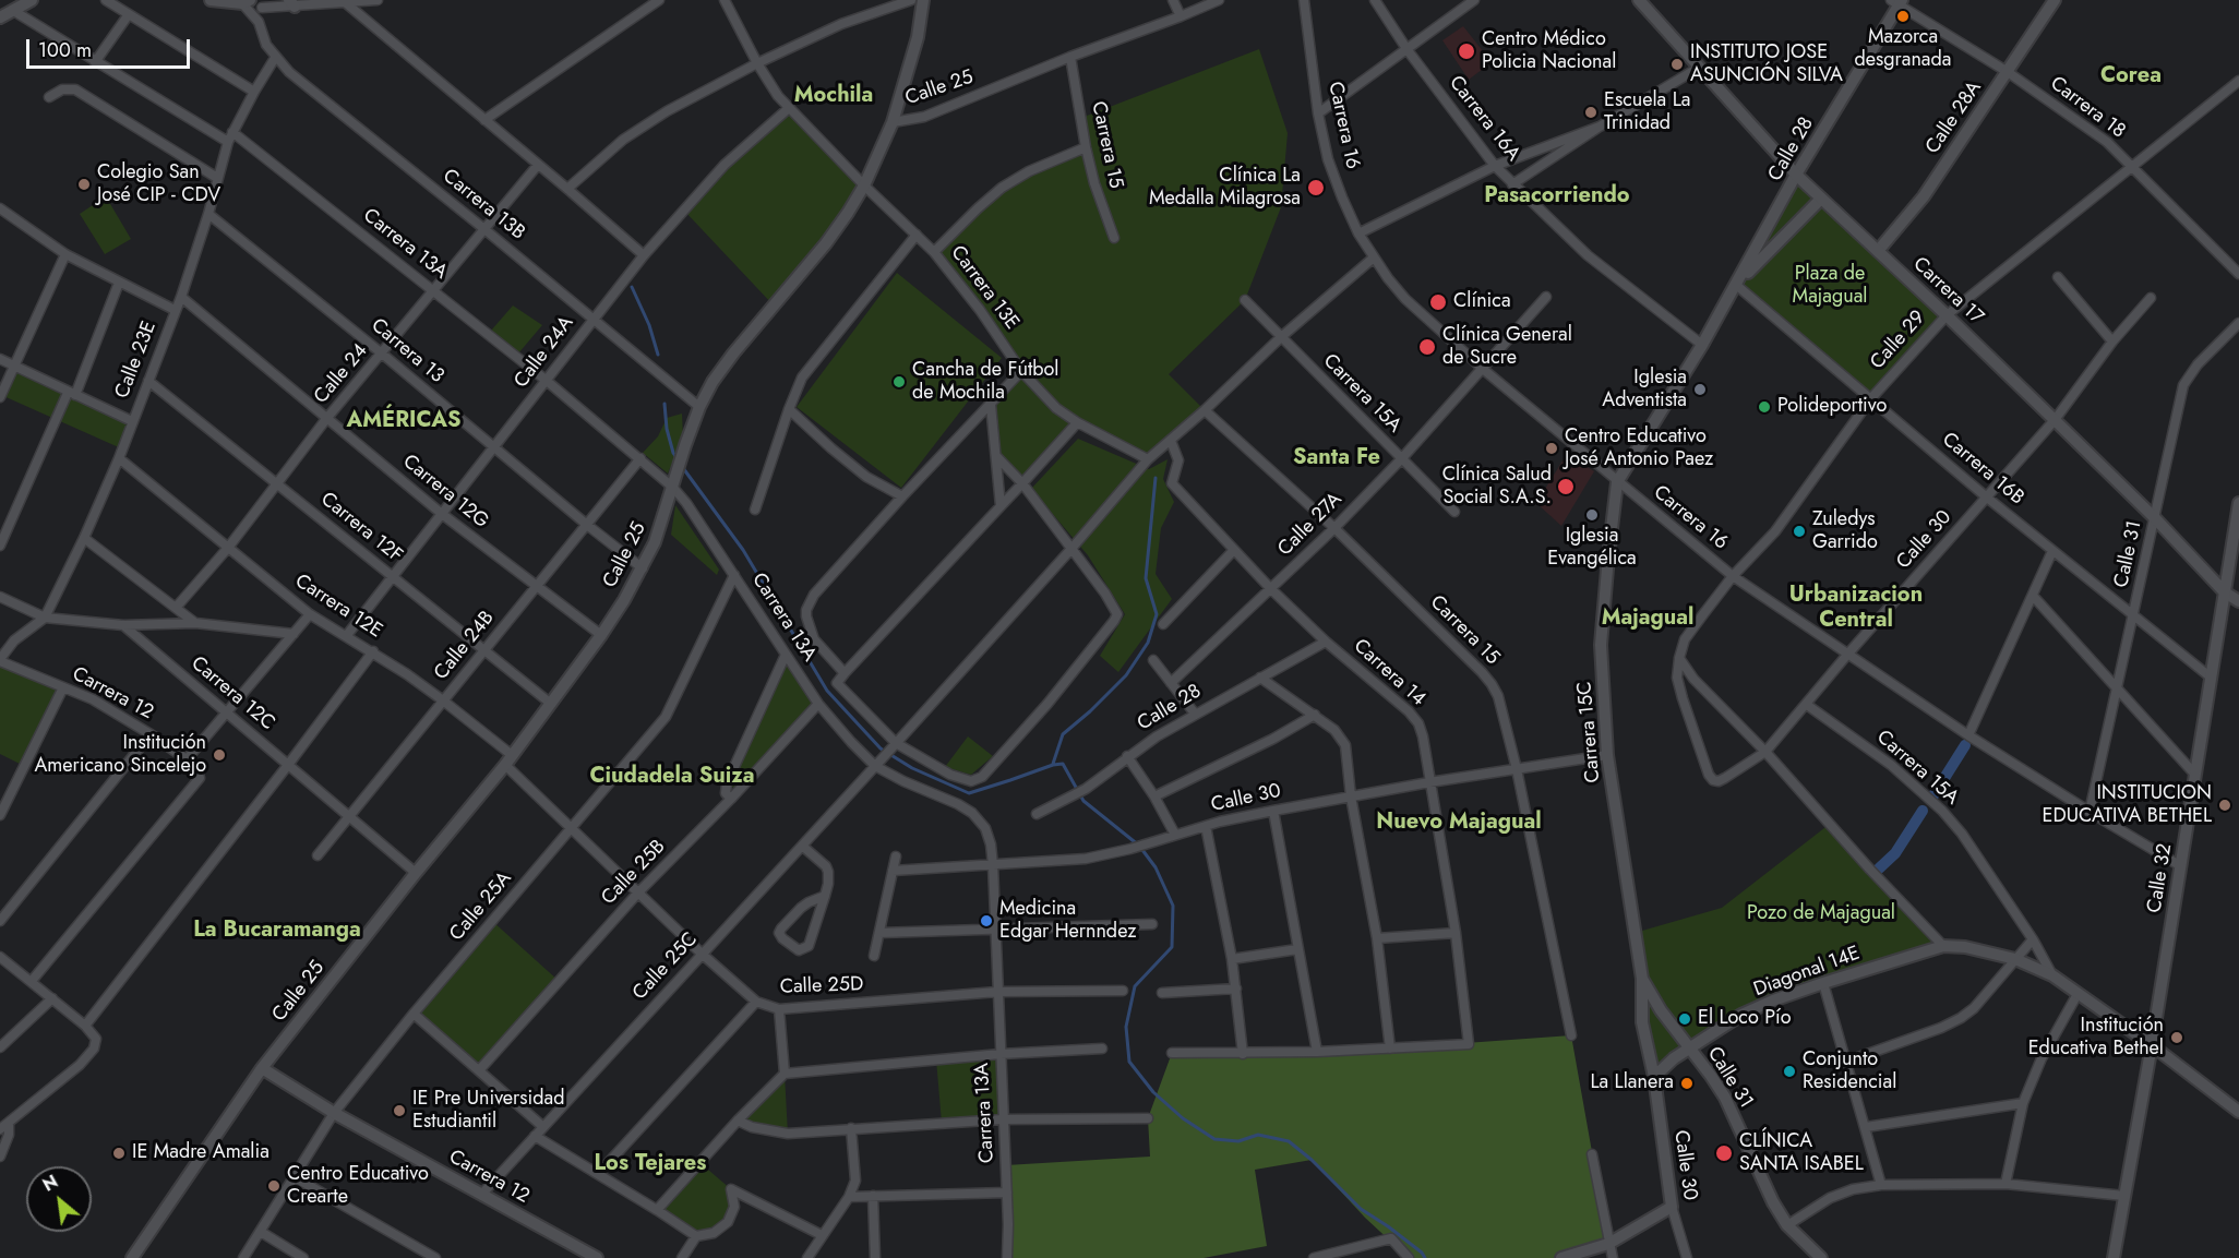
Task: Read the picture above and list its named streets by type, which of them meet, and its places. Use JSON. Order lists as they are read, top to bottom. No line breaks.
{"streets":{"street":["Calle 25","Carrera 18","Calle 28A","Carrera 16A","Carrera 16","Carrera 15","Calle 28","Carrera 13B","Carrera 13A","Carrera 13E","Carrera 17","Calle 29","Carrera 13","Calle 24A","Calle 23E","Calle 24","Carrera 15A","Carrera 16B","Carrera 12G","Calle 27A","Carrera 12F","Calle 30","Calle 31","Carrera 12E","Calle 24B","Carrera 14","Carrera 12","Carrera 12C","Carrera 15C","Calle 25B","Calle 32","Calle 25A","Calle 25C","Diagonal 14E","Calle 25D"]},"crossings":[["Calle 25","Carrera 15"],["Calle 25","Carrera 13B"],["Calle 25","Carrera 13A"],["Calle 25","Carrera 13E"],["Calle 25","Carrera 13"],["Calle 25","Carrera 12G"],["Calle 25","Carrera 12F"],["Calle 25","Carrera 12E"],["Calle 25","Carrera 12"],["Calle 25","Carrera 12C"],["Carrera 18","Calle 28A"],["Carrera 18","Calle 28"],["Carrera 18","Calle 29"],["Calle 28A","Carrera 17"],["Carrera 16A","Calle 28"],["Carrera 16","Calle 28"],["Carrera 16","Calle 29"],["Carrera 16","Calle 27A"],["Carrera 16","Calle 30"],["Carrera 16","Calle 31"],["Carrera 16","Carrera 15C"],["Carrera 16","Calle 32"],["Carrera 15","Calle 27A"],["Carrera 15","Calle 30"],["Calle 28","Carrera 17"],["Calle 28","Carrera 16B"],["Calle 28","Carrera 14"],["Calle 28","Carrera 15C"],["Carrera 13B","Calle 24A"],["Carrera 13B","Calle 23E"],["Carrera 13B","Calle 24"],["Carrera 13A","Calle 24A"],["Carrera 13A","Calle 23E"],["Carrera 13A","Calle 24"],["Carrera 13A","Calle 30"],["Carrera 13A","Calle 24B"],["Carrera 13A","Calle 25B"],["Carrera 13A","Calle 25A"],["Carrera 13A","Calle 25C"],["Carrera 13A","Calle 25D"],["Carrera 13E","Calle 24A"],["Carrera 13E","Calle 25C"],["Carrera 17","Calle 29"],["Carrera 17","Calle 30"],["Carrera 17","Calle 31"],["Carrera 17","Calle 32"],["Calle 29","Carrera 16B"],["Calle 29","Calle 30"],["Carrera 13","Calle 24A"],["Carrera 13","Calle 23E"],["Carrera 13","Calle 24"],["Carrera 13","Calle 24B"],["Calle 24A","Carrera 12G"],["Calle 24A","Carrera 12F"],["Calle 24A","Carrera 12E"],["Calle 23E","Carrera 12G"],["Calle 23E","Carrera 12F"],["Calle 23E","Carrera 12E"],["Calle 23E","Carrera 12"],["Calle 24","Carrera 12G"],["Calle 24","Carrera 12F"],["Calle 24","Carrera 12E"],["Carrera 15A","Calle 27A"],["Carrera 15A","Calle 30"],["Carrera 15A","Calle 32"],["Carrera 16B","Calle 30"],["Carrera 16B","Calle 31"],["Carrera 16B","Calle 32"],["Carrera 12G","Calle 24B"],["Calle 27A","Carrera 14"],["Carrera 12F","Calle 24B"],["Calle 30","Carrera 14"],["Calle 30","Carrera 15C"],["Calle 30","Diagonal 14E"],["Calle 31","Carrera 15C"],["Calle 31","Diagonal 14E"],["Carrera 12E","Calle 24B"],["Carrera 12E","Calle 25B"],["Carrera 12E","Calle 25A"],["Carrera 12E","Calle 25C"],["Carrera 12E","Calle 25D"],["Calle 24B","Carrera 12C"],["Carrera 12","Calle 25A"],["Carrera 12","Calle 25C"],["Carrera 15C","Diagonal 14E"]],"districts":["Corea","Mochila","Pasacorriendo","AMÉRICAS","Santa Fe","Urbanizacion Central","Majagual","Ciudadela Suiza","Nuevo Majagual","La Bucaramanga","Los Tejares"],"parks":["Plaza de Majagual","Pozo de Majagual"],"places":["Mazorca desgranada","Centro Médico Policia Nacional","INSTITUTO JOSE ASUNCIÓN SILVA","Escuela La Trinidad","Colegio San José CIP - CDV","Clínica La Medalla Milagrosa","Clínica","Clínica General de Sucre","Cancha de Fútbol de Mochila","Iglesia Adventista","Polideportivo","Centro Educativo José Antonio Paez","Clínica Salud Social S.A.S.","Iglesia Evangélica","Zuledys Garrido","Institución Americano Sincelejo","INSTITUCION EDUCATIVA BETHEL","Medicina Edgar Hernndez","El Loco Pío","Institución Educativa Bethel","Conjunto Residencial","La Llanera","IE Pre Universidad Estudiantil","IE Madre Amalia","CLÍNICA SANTA ISABEL","Centro Educativo Crearte"],"scale_bar":"100 m","north":"top left"}
